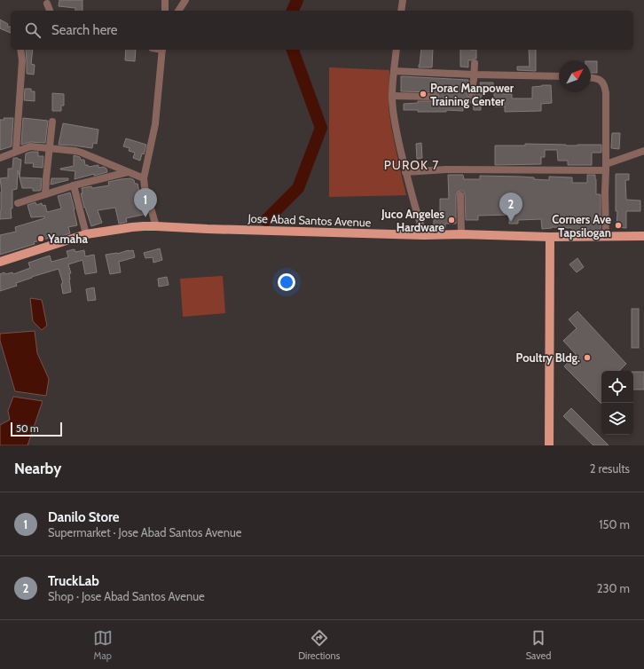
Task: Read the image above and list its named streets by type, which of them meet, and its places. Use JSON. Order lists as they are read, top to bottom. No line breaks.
{"streets":{"main road":["Jose Abad Santos Avenue"]},"districts":["PUROK 7"],"places":["Porac Manpower Training Center","Juco Angeles Hardware","Corners Ave Tapsilogan","Yamaha","Poultry Bldg."],"scale_bar":"50 m","north":"top right","page":{"search":"Search here","pins":["1","2"],"scale":"50 m","heading":["Nearby","2 results"],"list":[{"mark":"1","name":"Danilo Store","note":"Supermarket · Jose Abad Santos Avenue","value":"150 m"},{"mark":"2","name":"TruckLab","note":"Shop · Jose Abad Santos Avenue","value":"230 m"}],"nav":["Map","Directions","Saved"]}}
